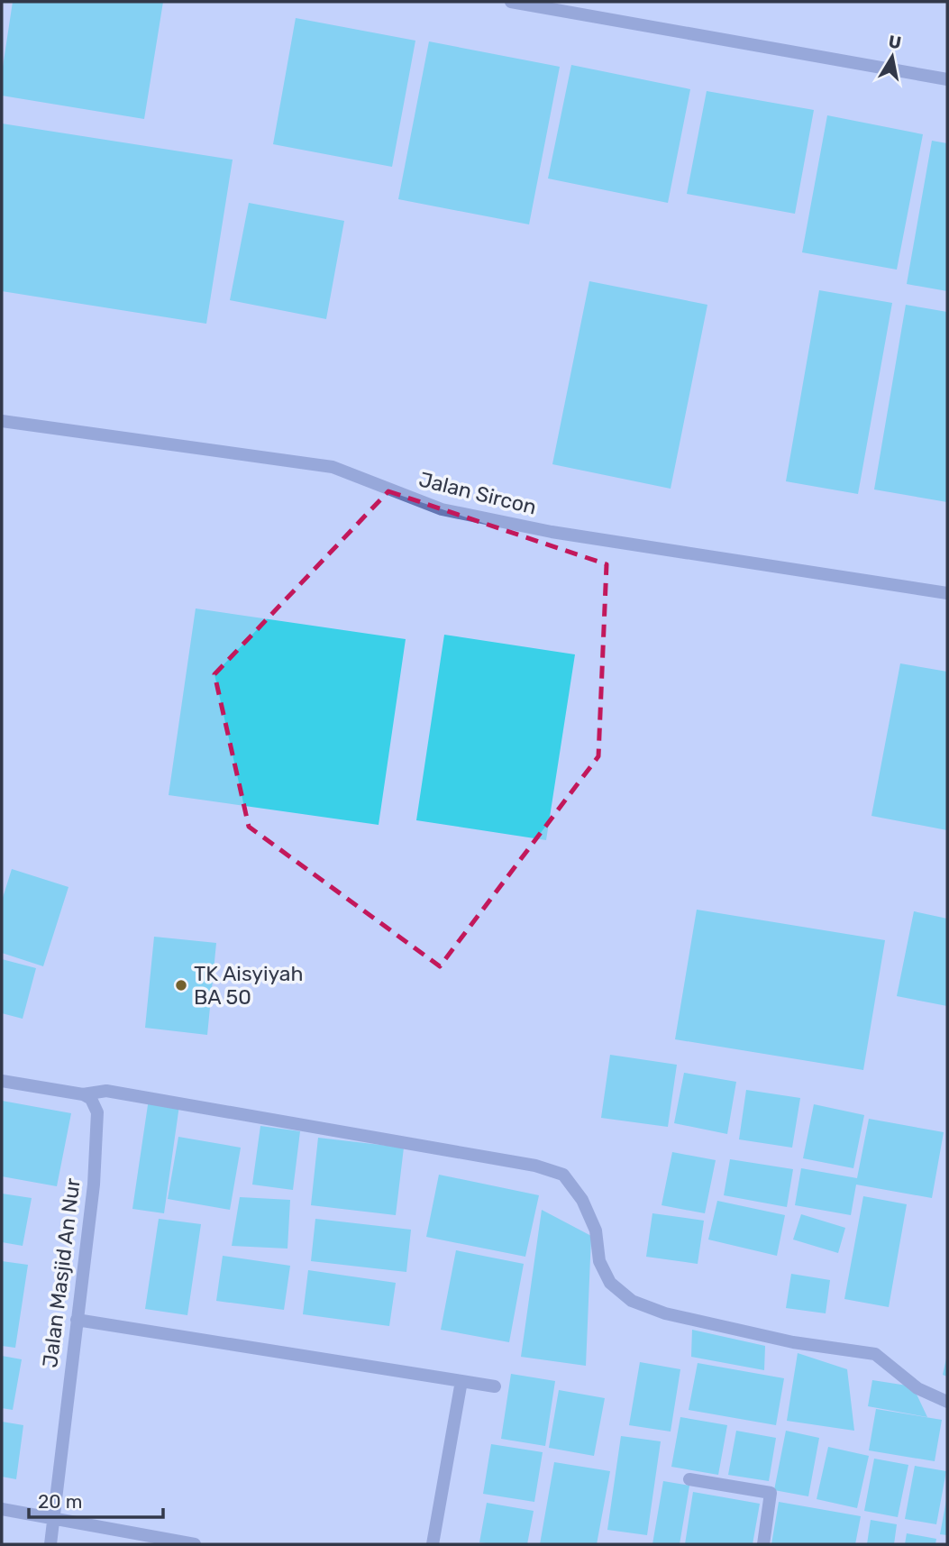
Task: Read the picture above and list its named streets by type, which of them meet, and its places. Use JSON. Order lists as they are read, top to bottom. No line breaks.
{"streets":{"street":["Jalan Sircon","Jalan Masjid An Nur"]},"places":["TK Aisyiyah BA 50"],"scale_bar":"20 m","north":"top"}
